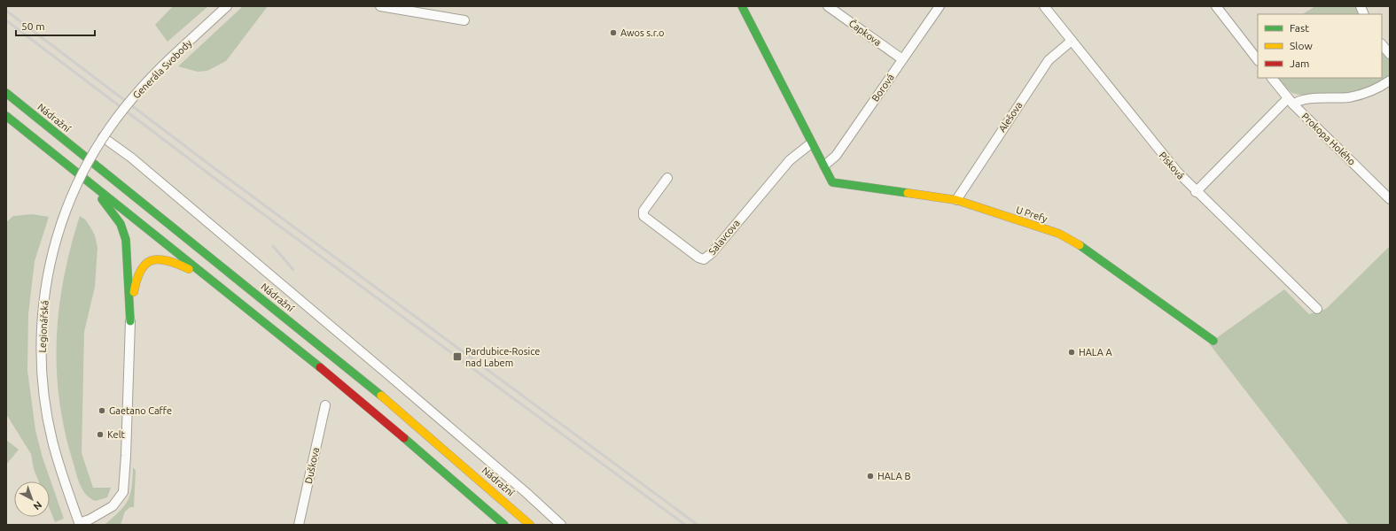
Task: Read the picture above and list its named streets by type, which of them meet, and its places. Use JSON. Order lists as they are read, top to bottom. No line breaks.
{"streets":{"main road":["Nádražní","U Prefy"],"street":["Čapkova","Generála Svobody","Borová","Alešova","Prokopa Holého","Písková","Salavcova","Legionářská","Duškova"]},"crossings":[["Čapkova","Borová"],["Generála Svobody","Legionářská"],["Borová","U Prefy"],["Alešova","Písková"],["Alešova","U Prefy"]],"places":{"other":["Awos s.r.o","HALA A","Gaetano Caffe","Kelt","HALA B"],"transit":["Pardubice-Rosice nad Labem"]},"legend":["Fast","Slow","Jam"],"scale_bar":"50 m","north":"bottom right"}
